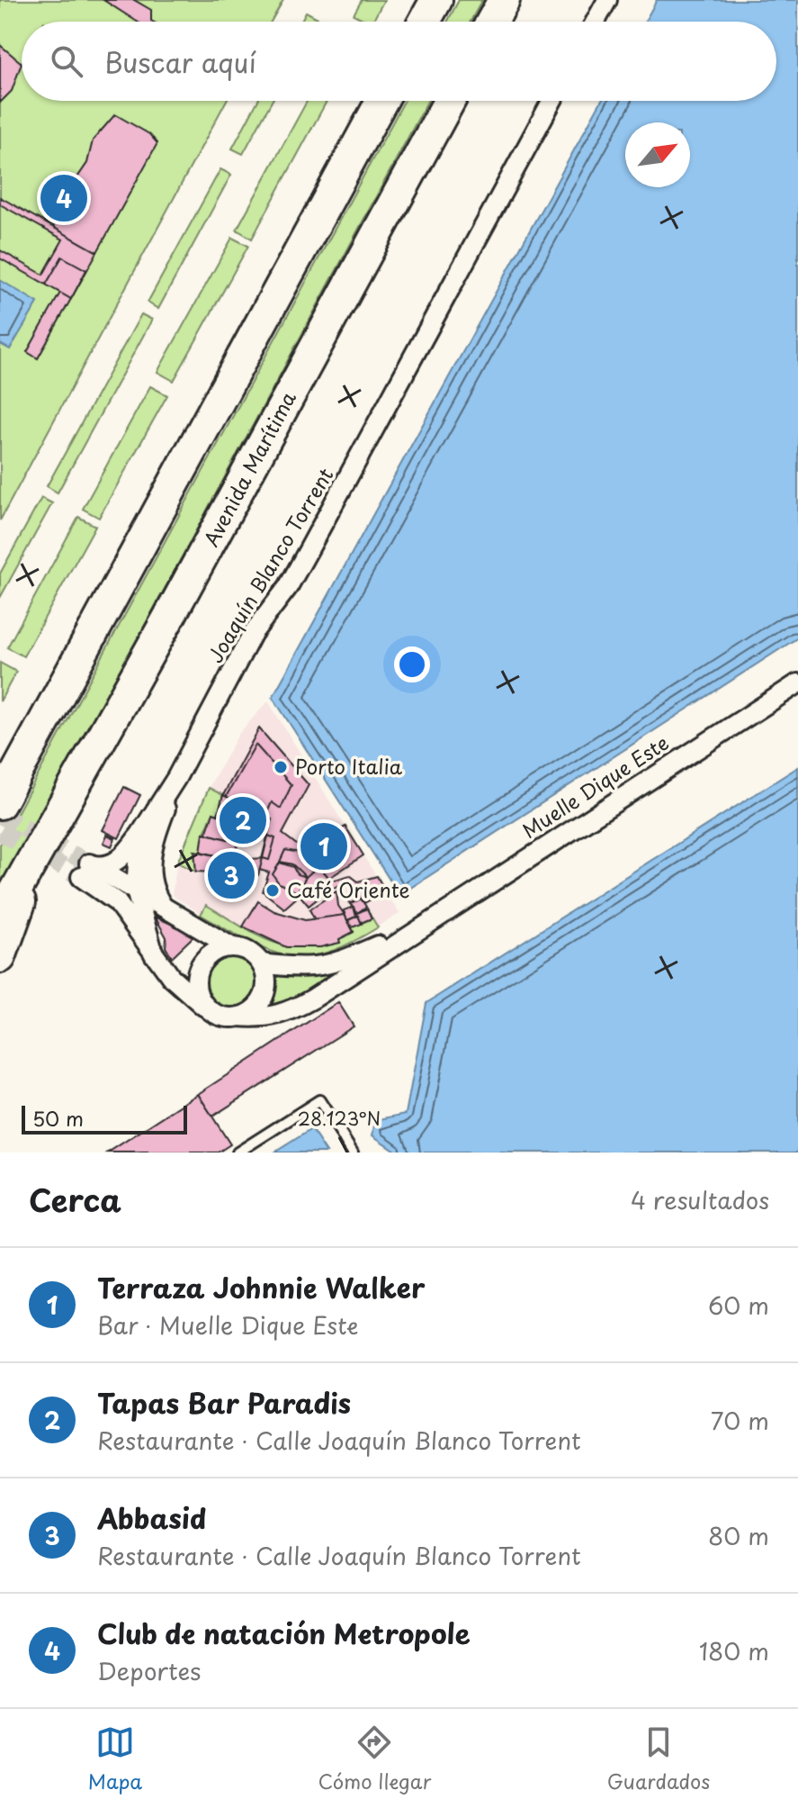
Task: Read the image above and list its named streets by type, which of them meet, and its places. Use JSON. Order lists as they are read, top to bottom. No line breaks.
{"streets":{"highway":["Avenida Marítima"],"street":["Joaquín Blanco Torrent","Muelle Dique Este"]},"places":["Porto Italia","Café Oriente"],"scale_bar":"50 m","north":"top right","page":{"search":"Buscar aquí","pins":["4","2","1","3"],"scale":"50 m","heading":["Cerca","4 resultados"],"list":[{"mark":"1","name":"Terraza Johnnie Walker","note":"Bar · Muelle Dique Este","value":"60 m"},{"mark":"2","name":"Tapas Bar Paradis","note":"Restaurante · Calle Joaquín Blanco Torrent","value":"70 m"},{"mark":"3","name":"Abbasid","note":"Restaurante · Calle Joaquín Blanco Torrent","value":"80 m"},{"mark":"4","name":"Club de natación Metropole","note":"Deportes","value":"180 m"}],"nav":["Mapa","Cómo llegar","Guardados"]},"coordinates":["28.123°N"]}
